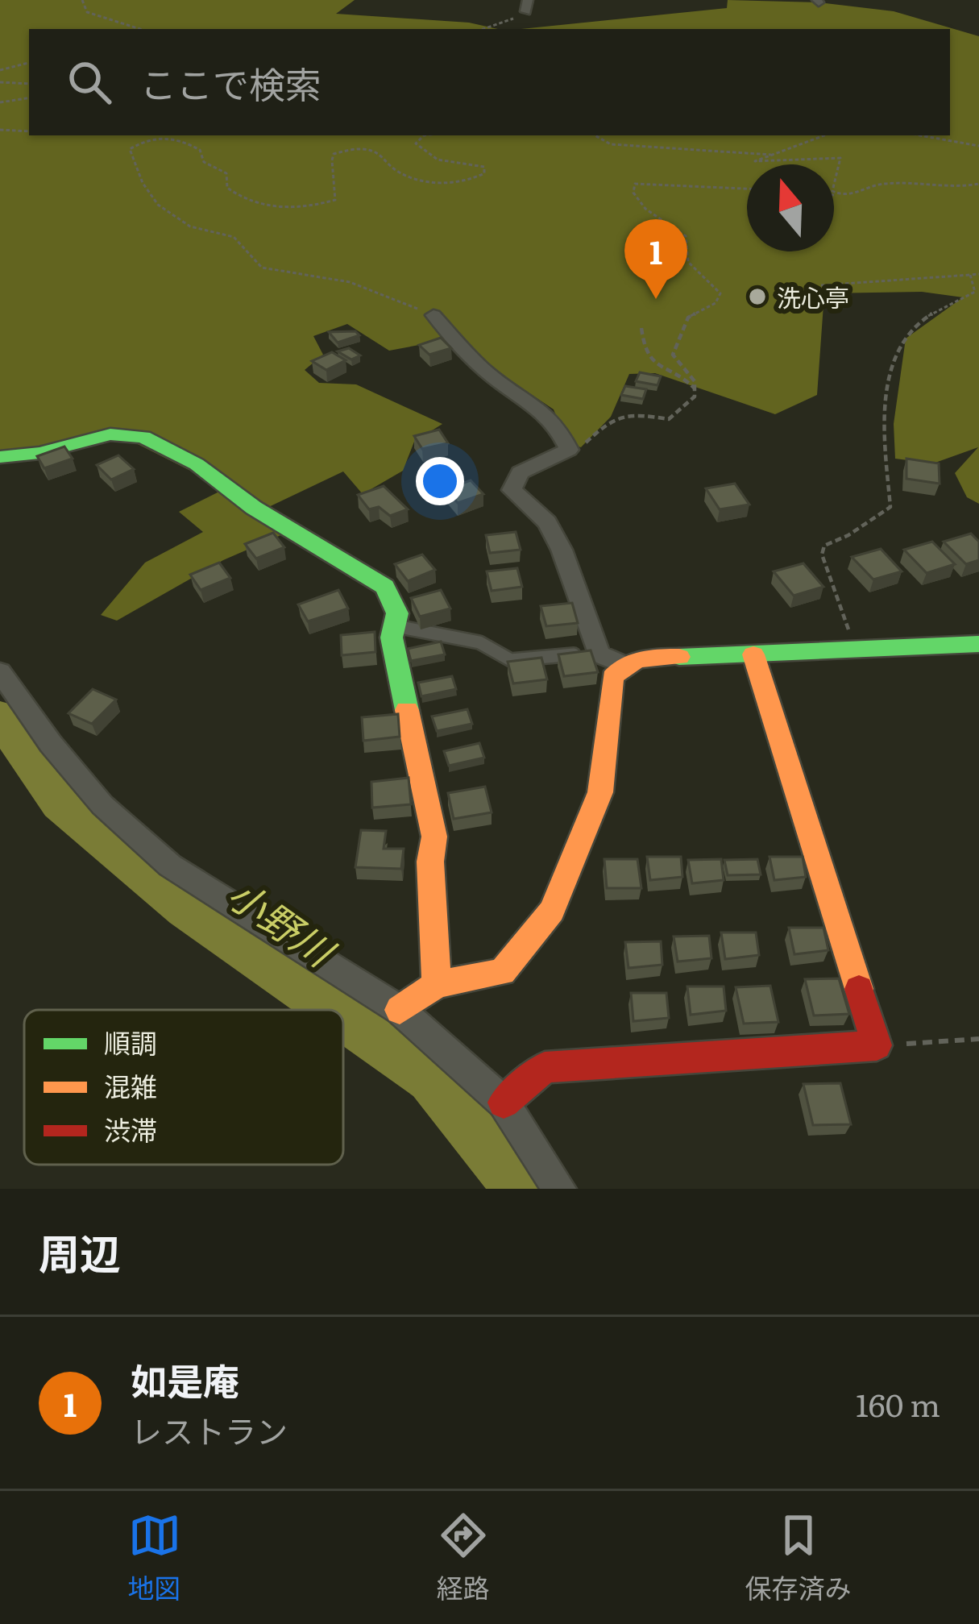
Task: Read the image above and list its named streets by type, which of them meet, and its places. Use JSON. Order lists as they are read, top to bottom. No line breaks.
{"water":["小野川"],"places":["洗心亭"],"legend":["順調","混雑","渋滞"],"north":"top","page":{"search":"ここで検索","pins":"1","heading":"周辺","list":[{"mark":"1","name":"如是庵","note":"レストラン","value":"160 m"}],"nav":["地図","経路","保存済み"]}}
